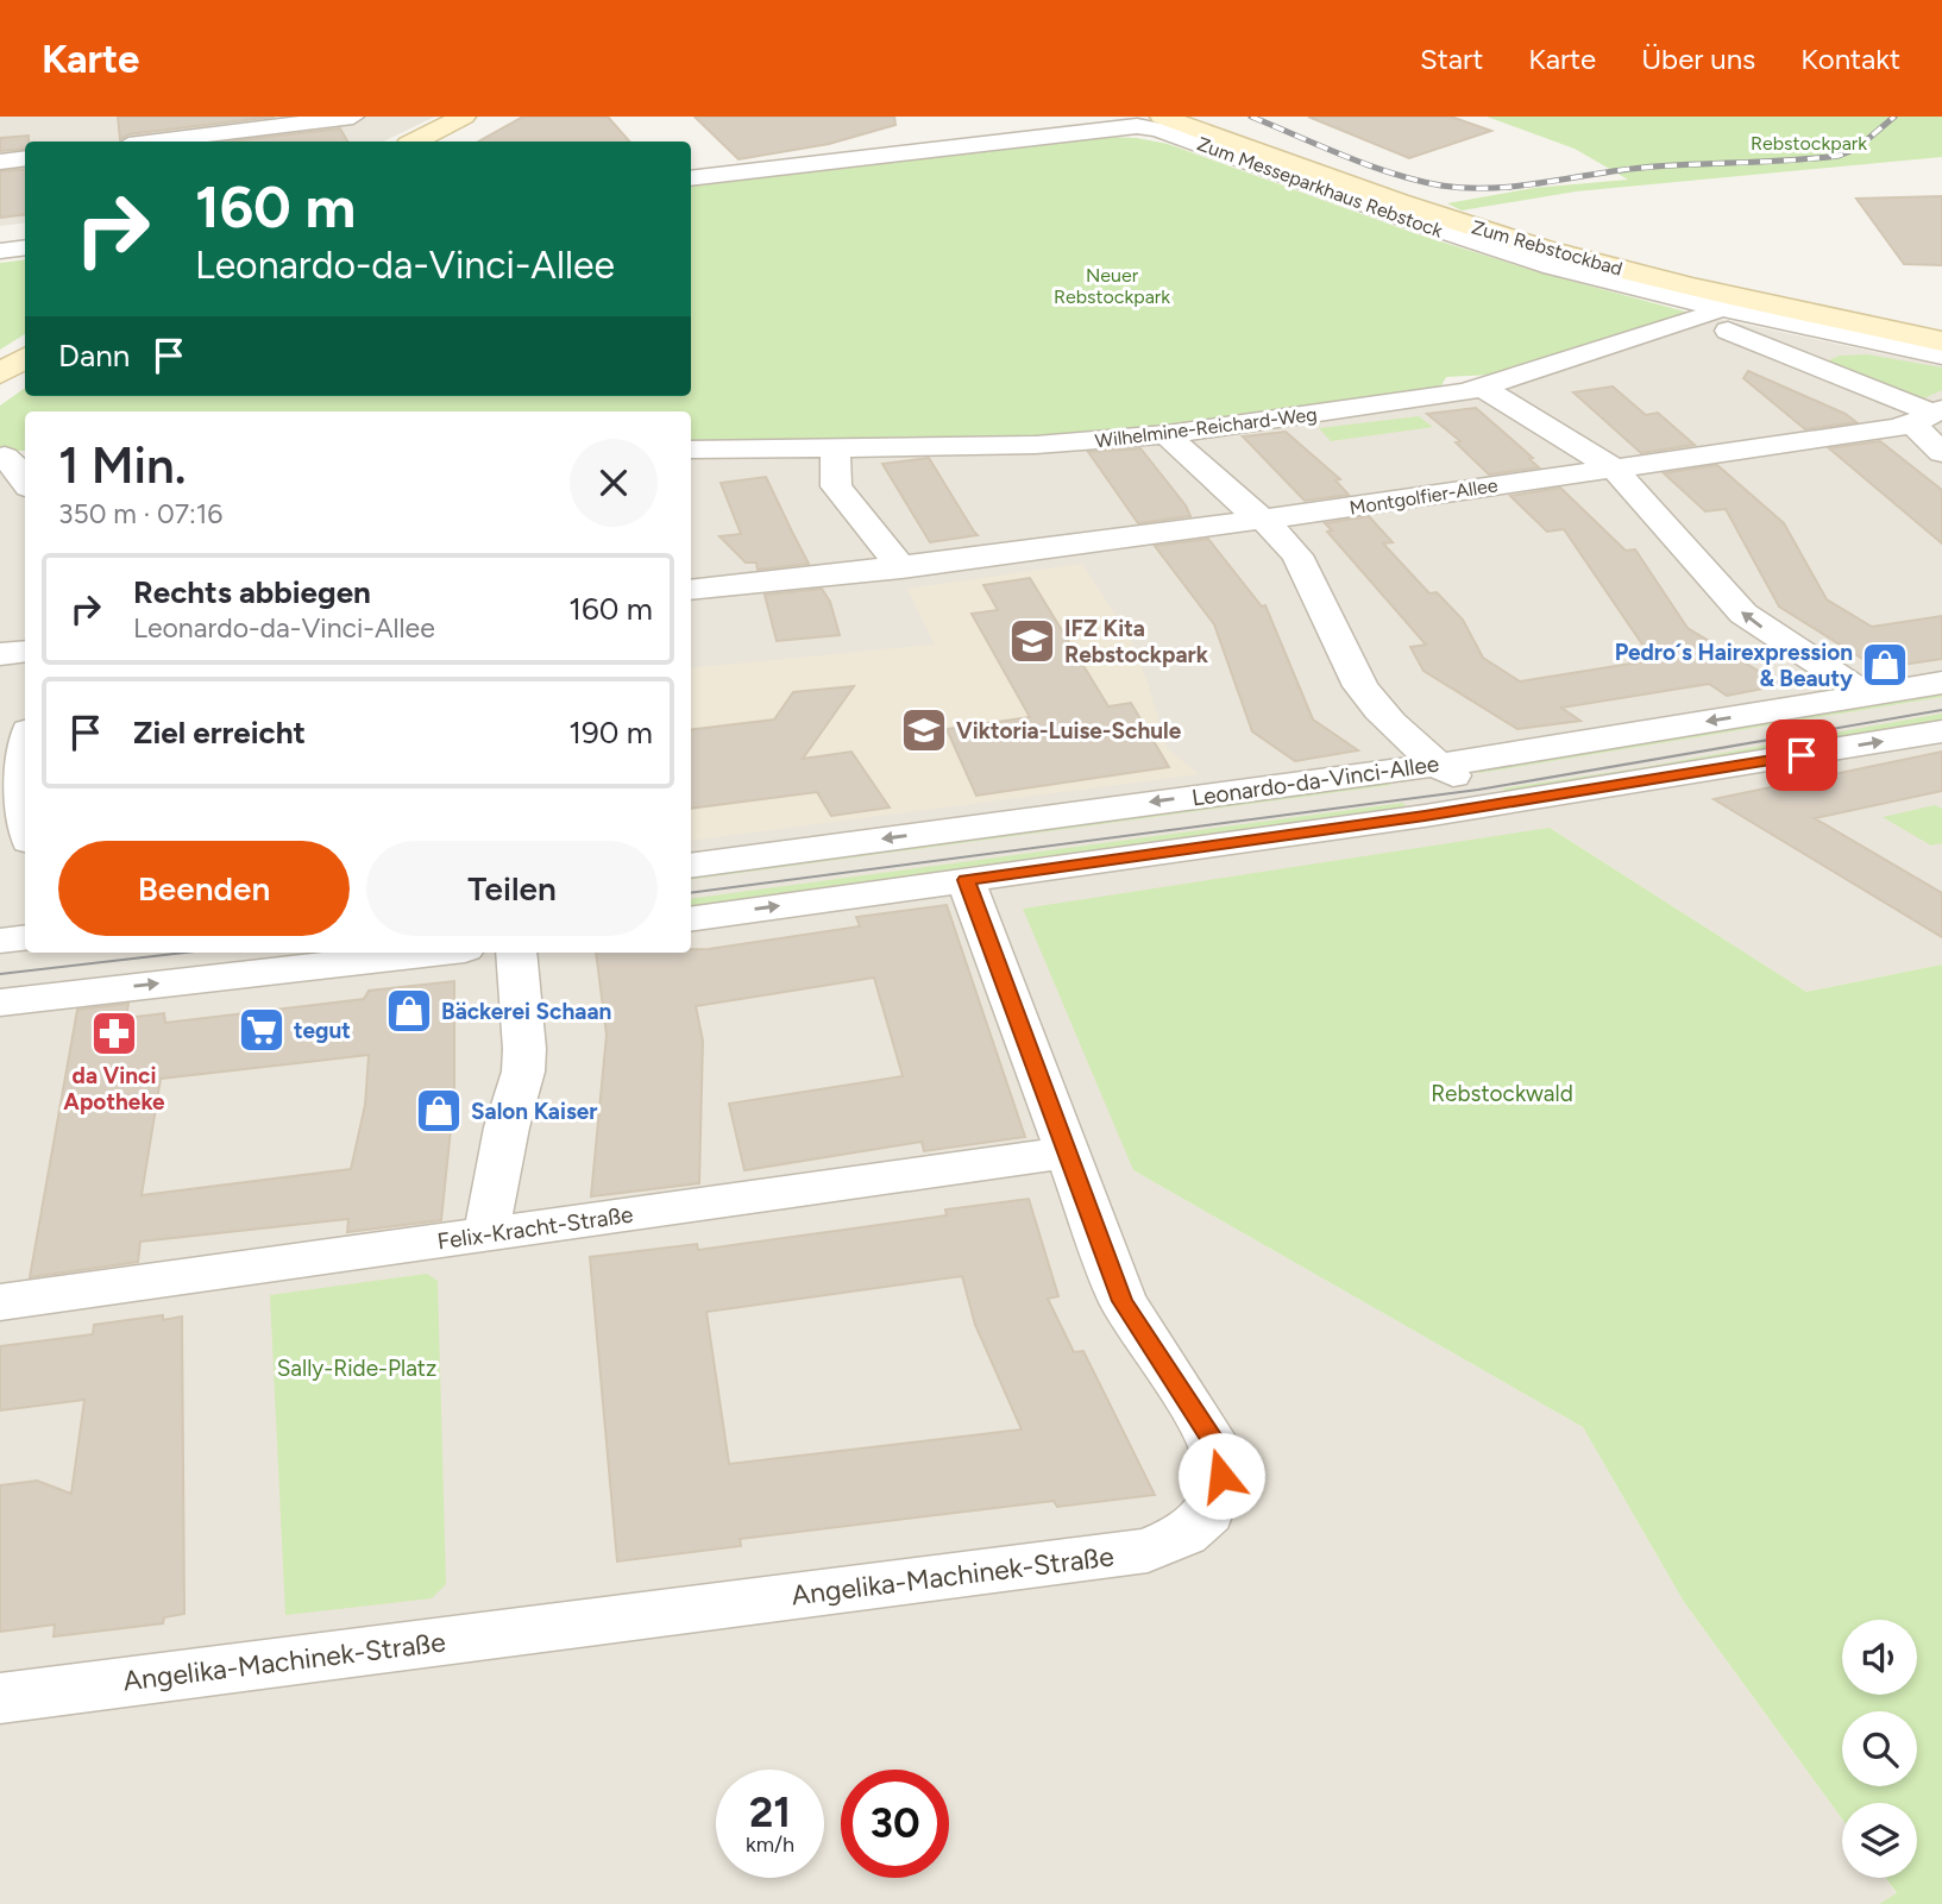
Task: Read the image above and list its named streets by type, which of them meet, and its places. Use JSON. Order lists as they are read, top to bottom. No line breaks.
{"streets":{"main road":["Zum Rebstockbad"],"street":["Zum Messeparkhaus Rebstock","Wilhelmine-Reichard-Weg","Montgolfier-Allee","Leonardo-da-Vinci-Allee","Felix-Kracht-Straße","Angelika-Machinek-Straße"]},"crossings":[["Wilhelmine-Reichard-Weg","Montgolfier-Allee"],["Felix-Kracht-Straße","Angelika-Machinek-Straße"]],"parks":["Rebstockpark","Neuer Rebstockpark","Rebstockwald","Sally-Ride-Platz"],"places":{"school or university":["IFZ Kita Rebstockpark","Viktoria-Luise-Schule"],"shop":["Pedro´s Hairexpression & Beauty","Bäckerei Schaan","Salon Kaiser"],"supermarket":["tegut"],"pharmacy":["da Vinci Apotheke"]},"page":{"header":"Karte","nav":["Start","Karte","Über uns","Kontakt"],"turn":["160 m","Leonardo-da-Vinci-Allee"],"then":"Dann","heading":["1 Min.","350 m · 07:16"],"list":[{"name":"Rechts abbiegen","note":"Leonardo-da-Vinci-Allee","value":"160 m"},{"name":"Ziel erreicht","value":"190 m"}],"buttons":["Beenden","Teilen"],"speed":"21 km/h","limit":"30"}}
